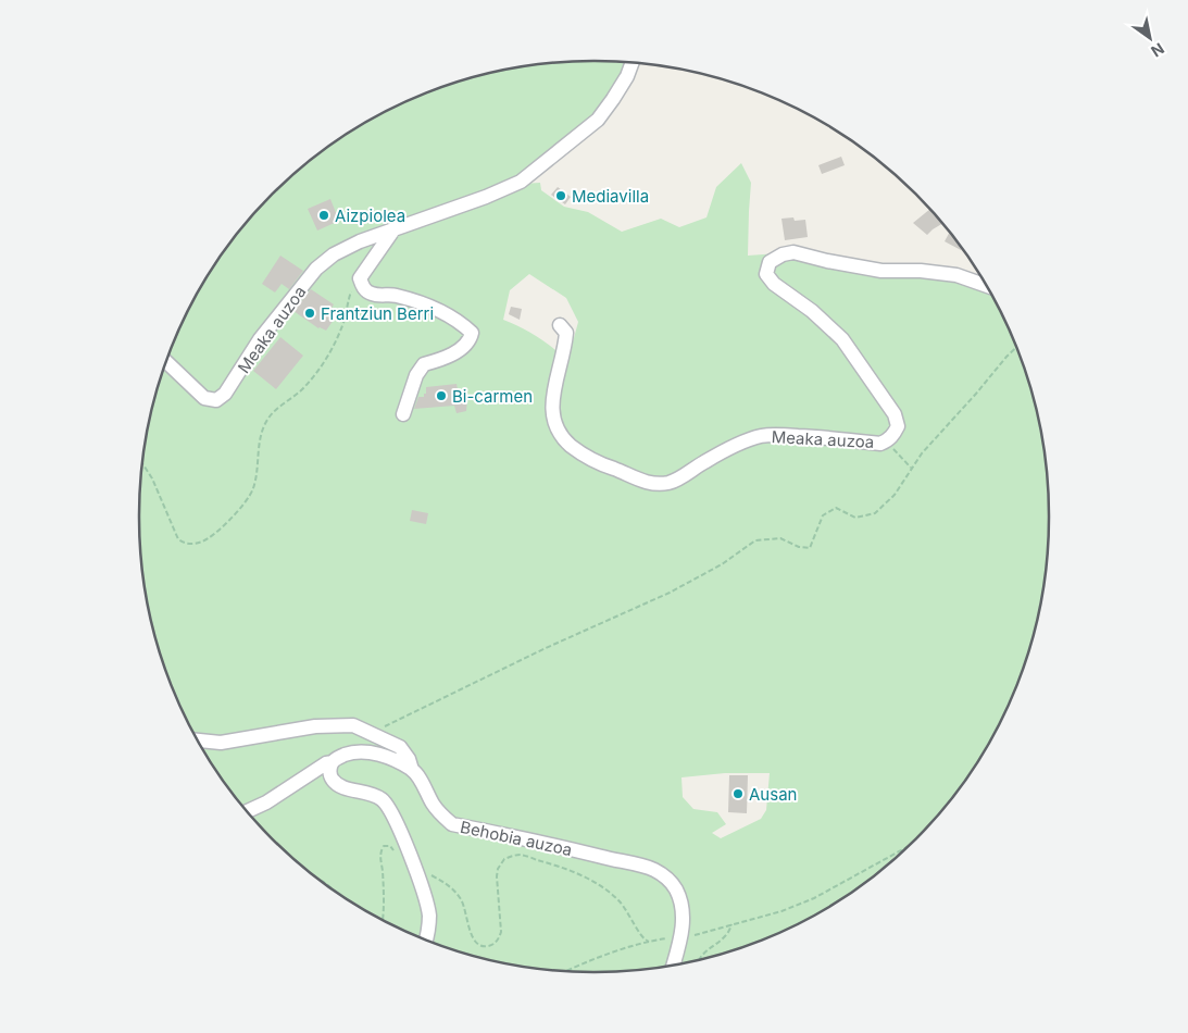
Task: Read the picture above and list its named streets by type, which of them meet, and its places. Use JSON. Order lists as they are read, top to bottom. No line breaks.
{"streets":{"street":["Meaka auzoa","Behobia auzoa"]},"places":["Mediavilla","Aizpiolea","Frantziun Berri","Bi-carmen","Ausan"],"north":"bottom right"}
